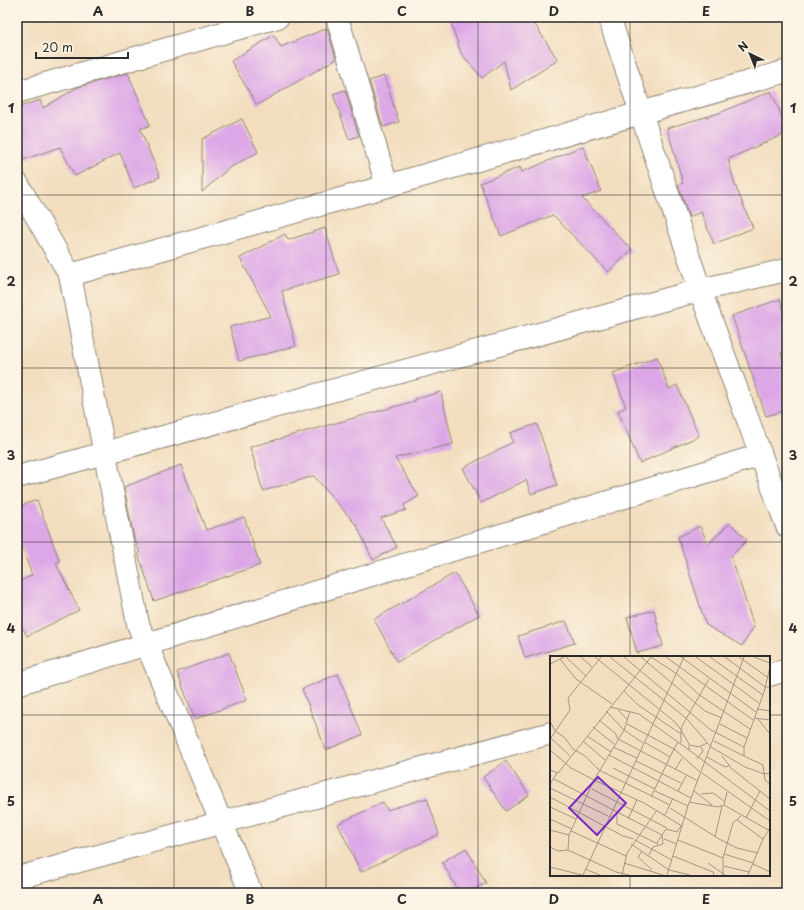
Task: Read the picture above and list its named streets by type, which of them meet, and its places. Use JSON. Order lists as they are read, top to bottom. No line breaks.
{"scale_bar":"20 m","north":"top left","grid":{"columns":["A","B","C","D","E"],"rows":["1","2","3","4","5"]}}
